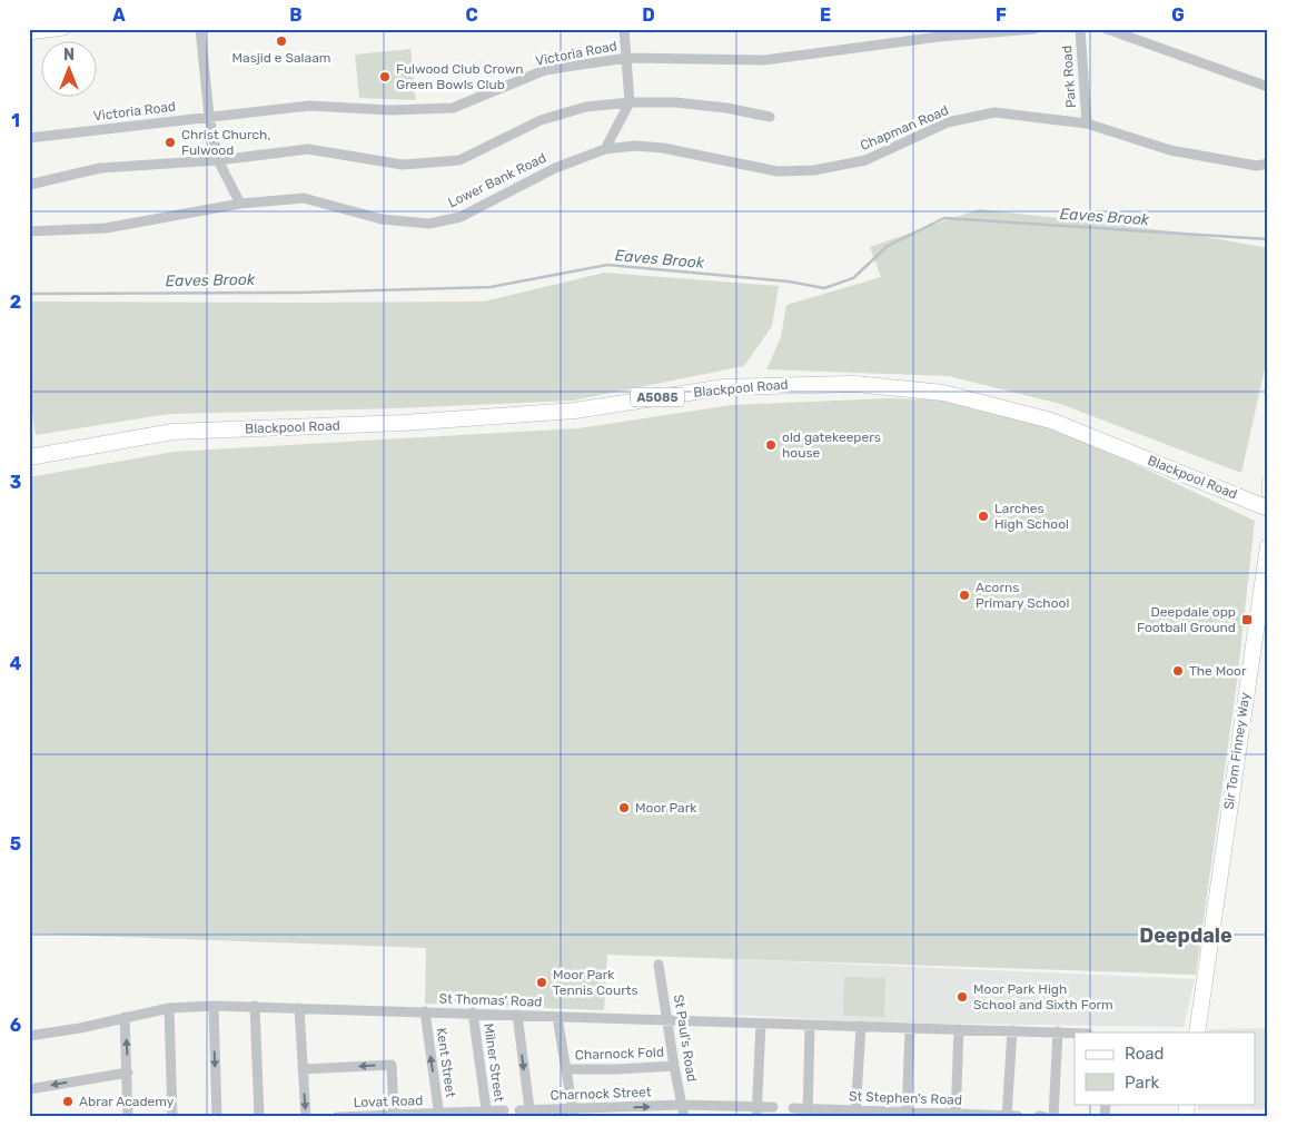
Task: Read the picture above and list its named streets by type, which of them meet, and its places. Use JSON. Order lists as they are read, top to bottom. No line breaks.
{"streets":{"main road":["Blackpool Road","A5085","Sir Tom Finney Way"],"street":["Victoria Road","Park Road","Chapman Road","Lower Bank Road","St Thomas' Road","St Paul's Road","Charnock Fold","Kent Street","Milner Street","Charnock Street","St Stephen's Road","Lovat Road"]},"crossings":[["Park Road","Chapman Road"],["Chapman Road","Lower Bank Road"],["St Thomas' Road","St Paul's Road"],["St Thomas' Road","Kent Street"],["St Thomas' Road","Milner Street"],["St Paul's Road","Charnock Fold"],["St Paul's Road","Charnock Street"],["Kent Street","Lovat Road"]],"one_way":["Kent Street","Charnock Street"],"districts":["Deepdale"],"water":["Eaves Brook"],"places":{"other":["Masjid e Salaam","Fulwood Club Crown Green Bowls Club","Christ Church, Fulwood","old gatekeepers house","Larches High School","Acorns Primary School","The Moor","Moor Park","Moor Park Tennis Courts","Moor Park High School and Sixth Form","Abrar Academy"],"transit":["Deepdale opp Football Ground"]},"legend":["Road","Park"],"north":"top","grid":{"columns":["A","B","C","D","E","F","G"],"rows":["1","2","3","4","5","6"]}}
